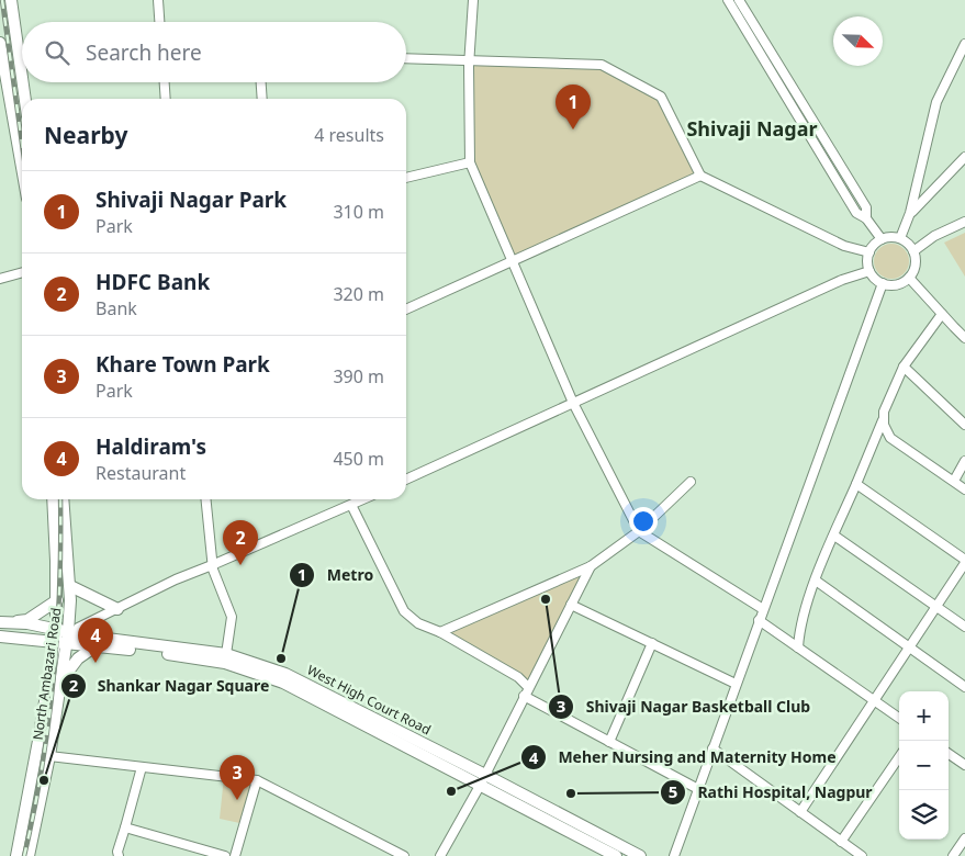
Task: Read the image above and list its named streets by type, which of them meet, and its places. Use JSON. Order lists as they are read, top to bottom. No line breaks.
{"streets":{"main road":["North Ambazari Road","West High Court Road"]},"crossings":[["North Ambazari Road","West High Court Road"]],"districts":["Shivaji Nagar"],"places":["Shivaji Nagar Basketball Club","Metro","Shankar Nagar Square","Meher Nursing and Maternity Home","Rathi Hospital, Nagpur"],"north":"bottom right","page":{"search":"Search here","pins":["1","2","4","3"],"heading":["Nearby","4 results"],"list":[{"mark":"1","name":"Shivaji Nagar Park","note":"Park","value":"310 m"},{"mark":"2","name":"HDFC Bank","note":"Bank","value":"320 m"},{"mark":"3","name":"Khare Town Park","note":"Park","value":"390 m"},{"mark":"4","name":"Haldiram's","note":"Restaurant","value":"450 m"}],"map_buttons":["+","−"]}}
